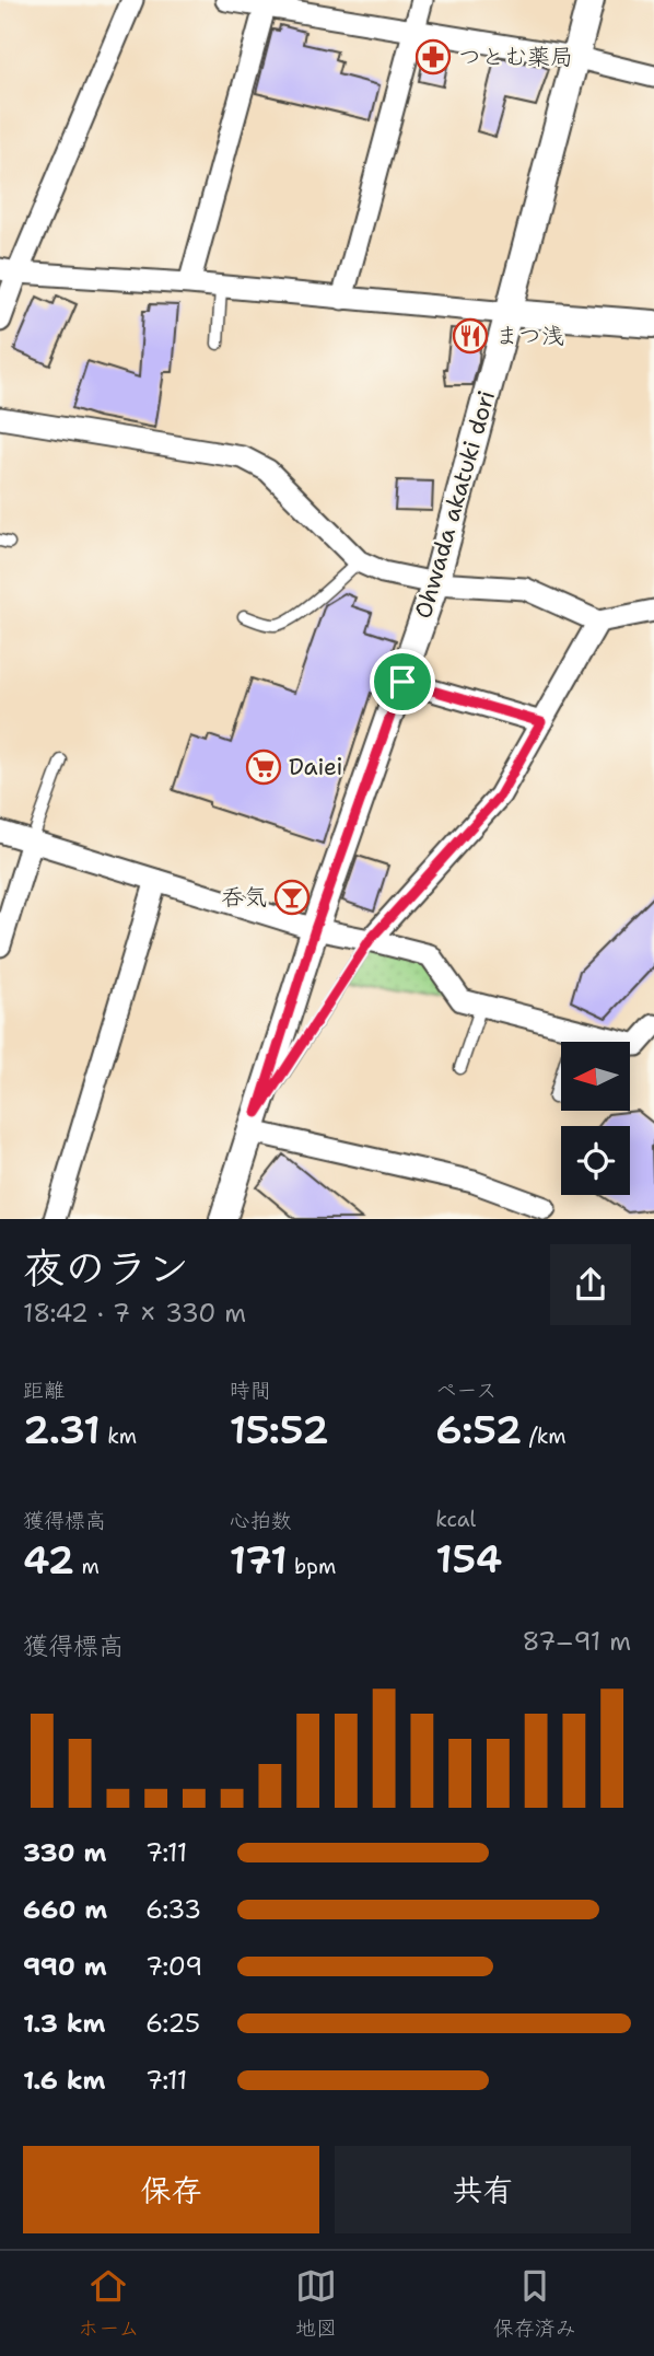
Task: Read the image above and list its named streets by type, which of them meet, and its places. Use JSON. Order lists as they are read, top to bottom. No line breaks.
{"streets":{"street":["Ohwada akatuki dori"]},"places":{"pharmacy":["つとむ薬局"],"restaurant":["まつ浅"],"supermarket":["Daiei"],"bar":["呑気"]},"north":"left","page":{"heading":["夜のラン","18:42 · 7 × 330 m"],"stats":[["距離","2.31 km"],["時間","15:52"],["ペース","6:52 /km"],["獲得標高","42 m"],["心拍数","171 bpm"],["kcal","154"]],"chart":["獲得標高","87–91 m"],"list":[{"name":"330 m","note":"7:11"},{"name":"660 m","note":"6:33"},{"name":"990 m","note":"7:09"},{"name":"1.3 km","note":"6:25"},{"name":"1.6 km","note":"7:11"}],"buttons":["保存","共有"],"tabs":["ホーム","地図","保存済み"]}}
